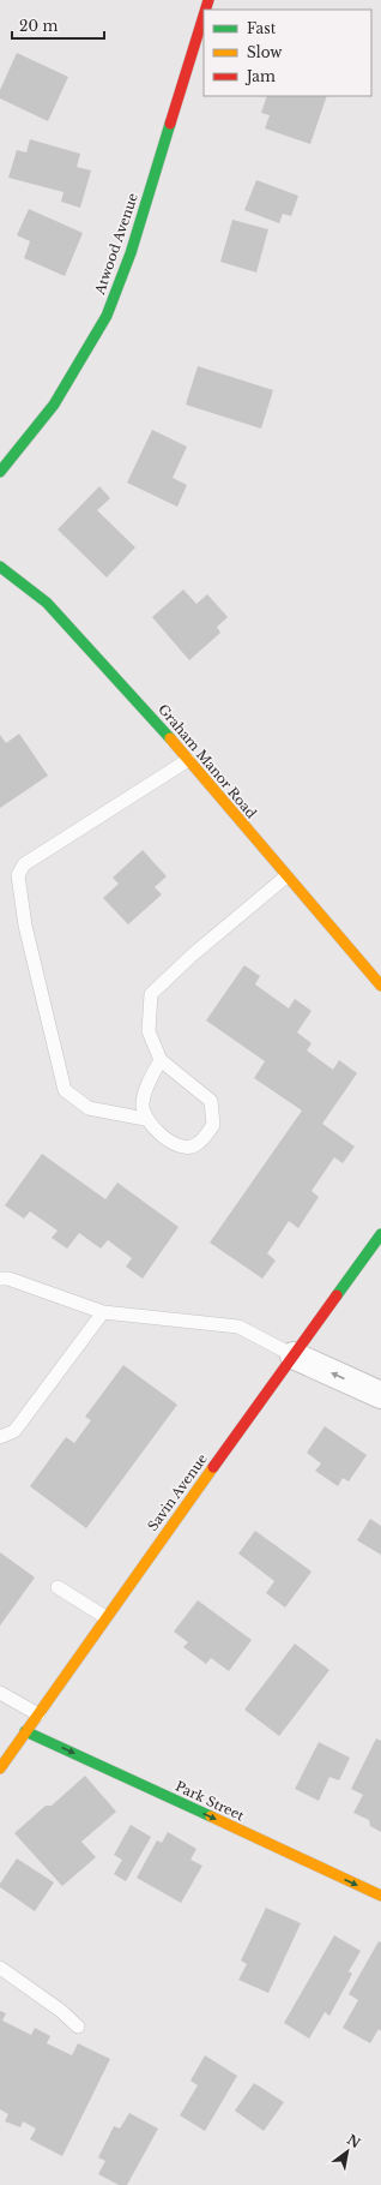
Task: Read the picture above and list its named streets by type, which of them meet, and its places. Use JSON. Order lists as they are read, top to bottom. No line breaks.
{"streets":{"street":["Atwood Avenue","Graham Manor Road","Savin Avenue","Park Street"]},"crossings":[["Savin Avenue","Park Street"]],"one_way":["Park Street"],"legend":["Fast","Slow","Jam"],"scale_bar":"20 m","north":"top right"}
